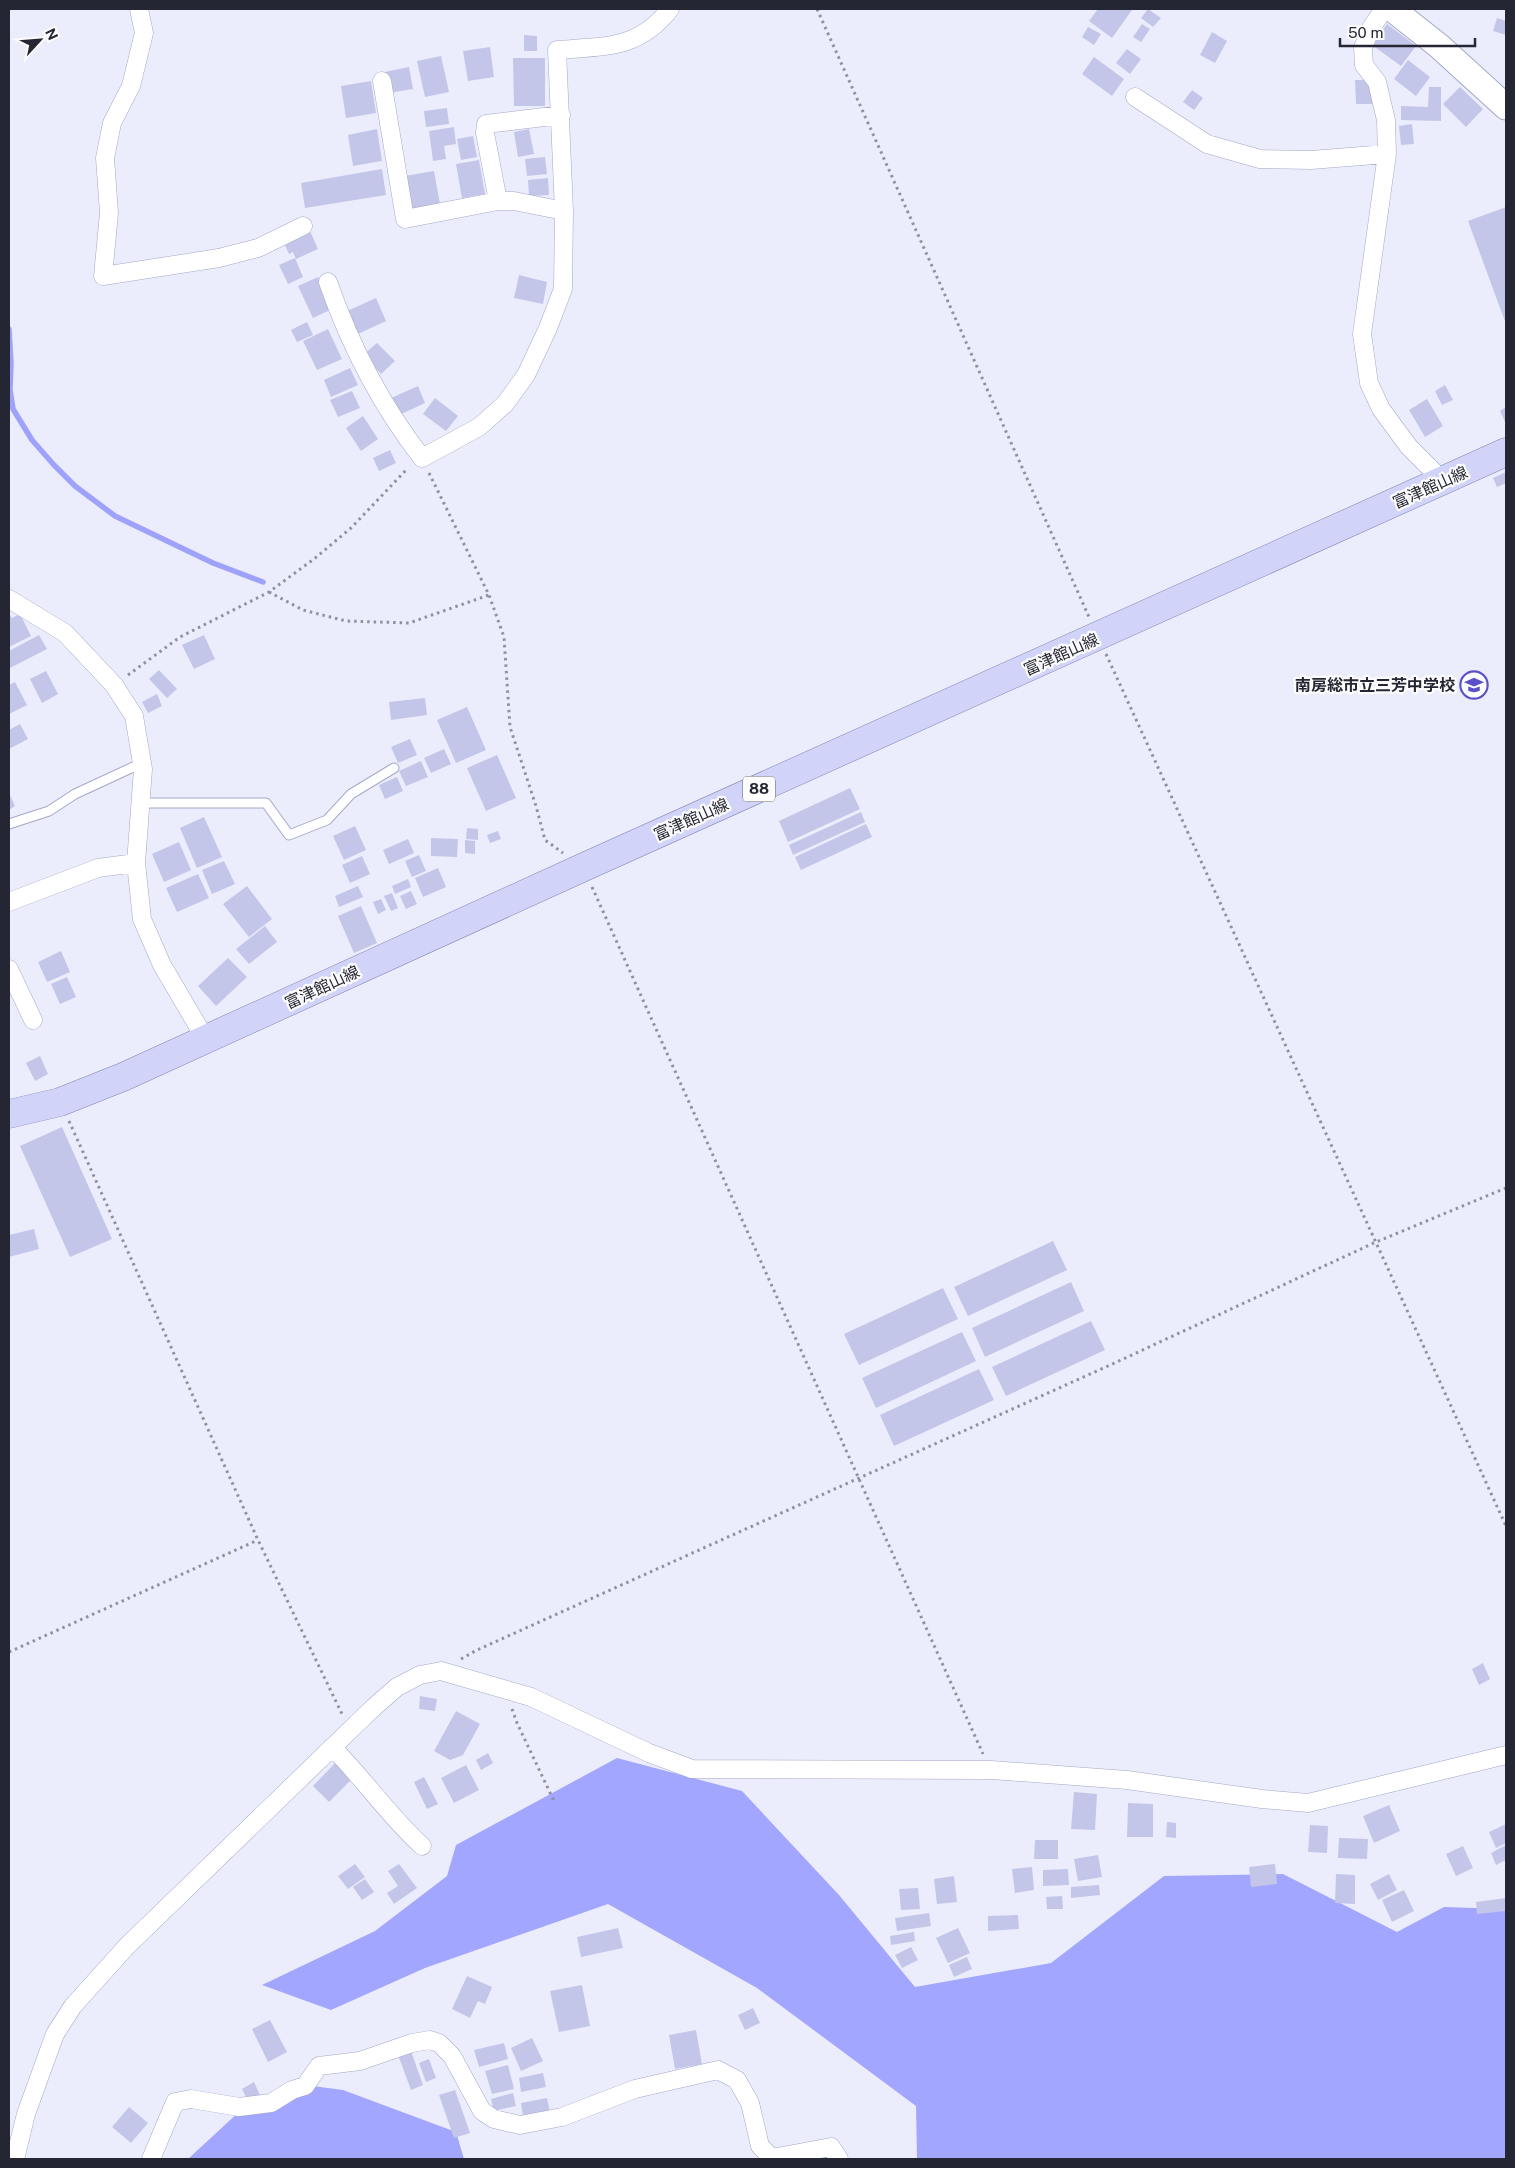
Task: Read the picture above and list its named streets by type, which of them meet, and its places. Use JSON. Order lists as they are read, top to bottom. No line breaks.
{"streets":{"main road":["富津館山線","88"]},"places":{"school or university":["南房総市立三芳中学校"]},"scale_bar":"50 m","north":"top right"}
